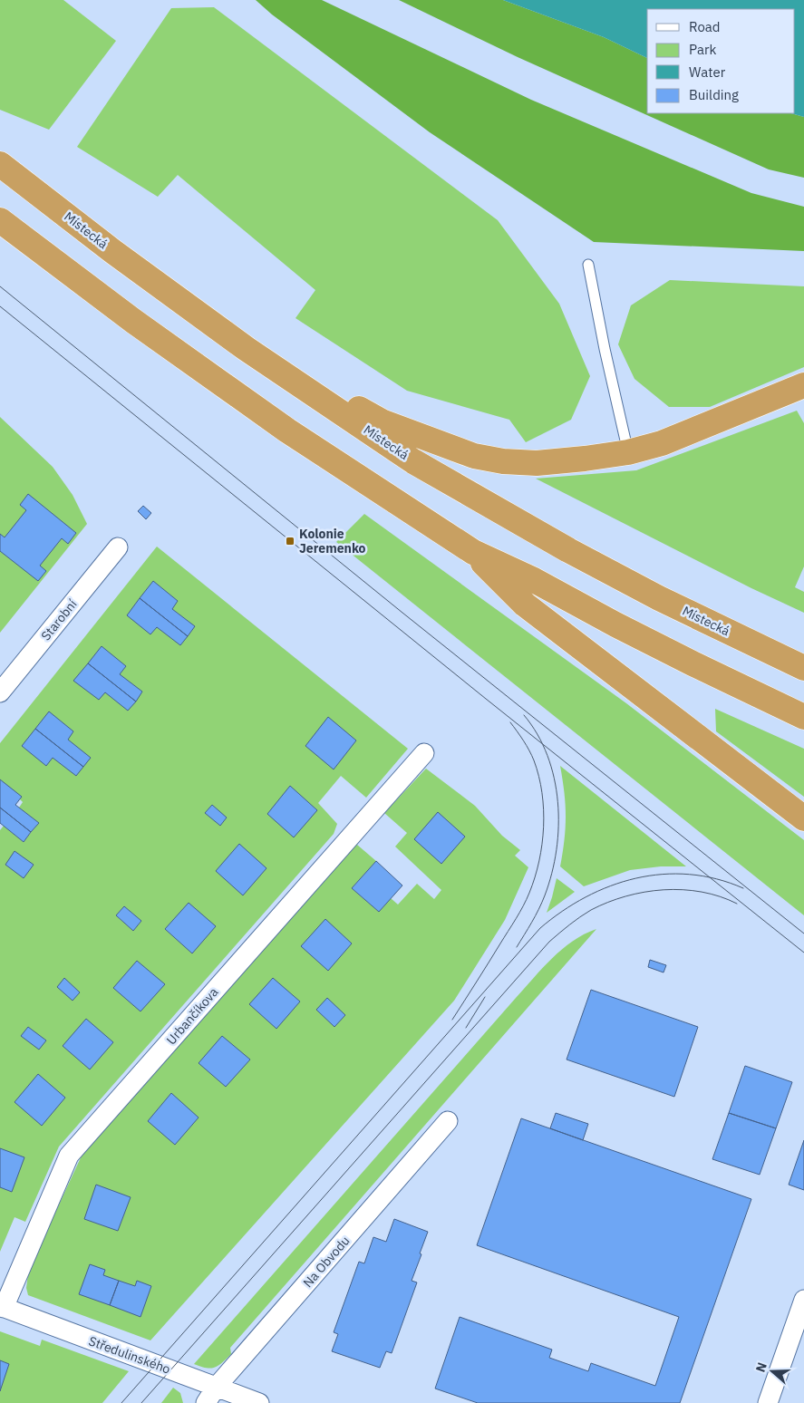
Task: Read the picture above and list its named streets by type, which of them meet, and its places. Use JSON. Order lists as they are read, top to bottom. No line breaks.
{"streets":{"highway":["Místecká"],"street":["Starobní","Urbančíkova","Na Obvodu","Středulinského"]},"crossings":[["Urbančíkova","Středulinského"],["Na Obvodu","Středulinského"]],"places":{"transit":["Kolonie Jeremenko"]},"legend":["Road","Park","Water","Building"],"north":"left"}
